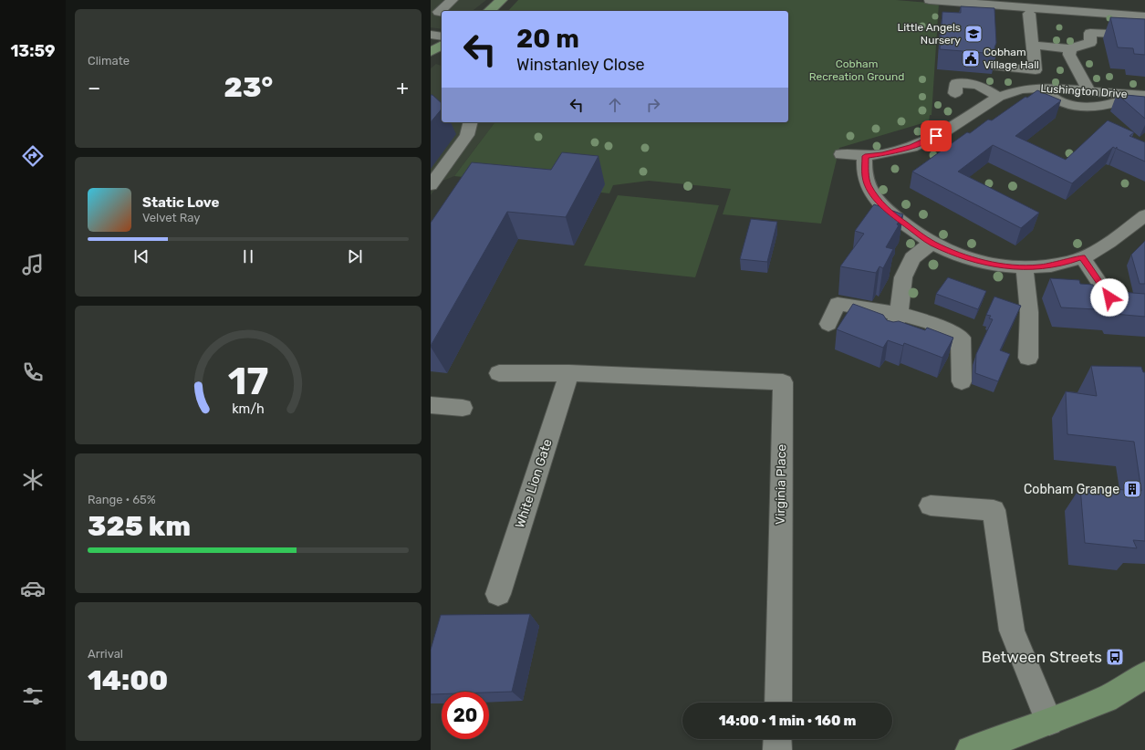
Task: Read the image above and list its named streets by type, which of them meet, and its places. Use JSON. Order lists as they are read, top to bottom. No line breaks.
{"streets":{"street":["Lushington Drive","White Lion Gate","Virginia Place"]},"crossings":[["White Lion Gate","Virginia Place"]],"parks":["Cobham Recreation Ground"],"places":{"school or university":["Little Angels Nursery"],"public building":["Cobham Village Hall"],"building":["Cobham Grange"],"bus stop":["Between Streets"]},"page":{"tabs":"13:59","tile":["Climate",["Range · 65%","325 km"],["Arrival","14:00"]],"turn":["20 m","Winstanley Close"],"heat":["−","23°","+"],"song":["Static Love","Velvet Ray"],"limit":"20","trip":"14:00 · 1 min · 160 m","gauge":["17","km/h"]}}
